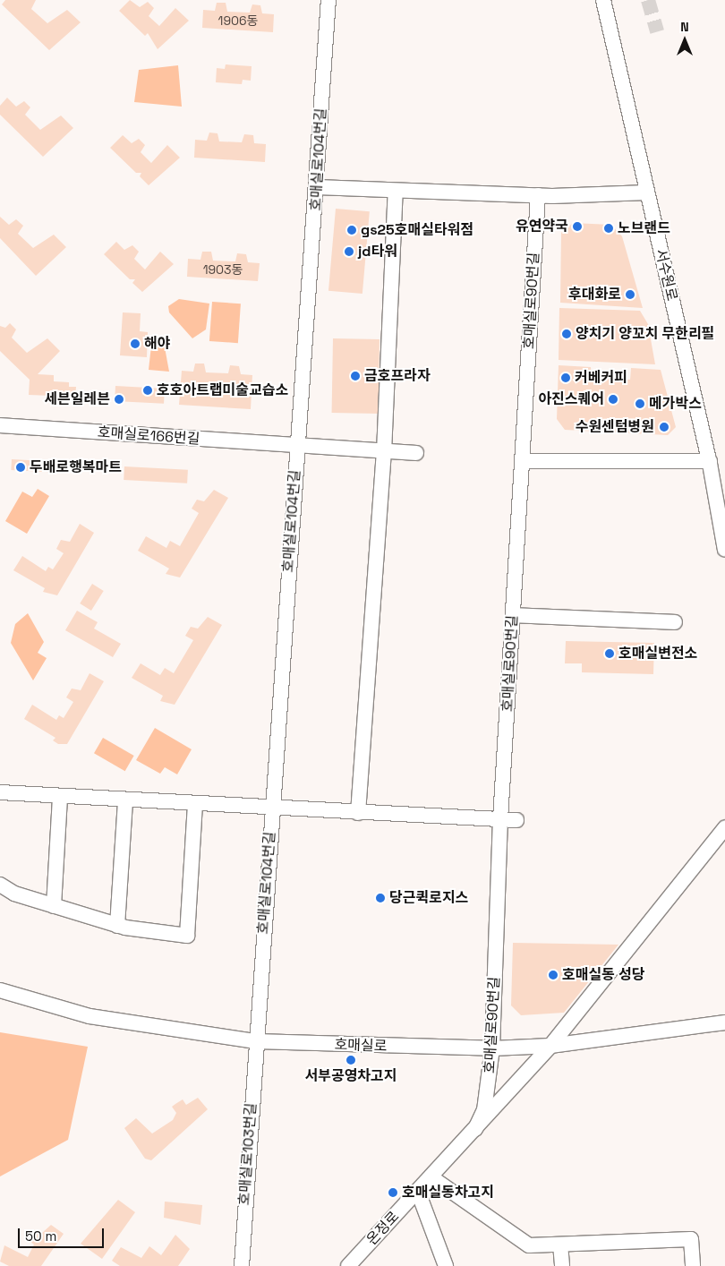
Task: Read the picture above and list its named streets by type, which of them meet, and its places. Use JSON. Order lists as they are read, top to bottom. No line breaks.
{"streets":{"street":["호매실로104번길","서수원로","호매실로90번길","호매실로166번길","호매실로","호매실로103번길","온정로"]},"crossings":[["호매실로104번길","호매실로166번길"],["호매실로104번길","호매실로"],["호매실로104번길","호매실로103번길"],["호매실로90번길","호매실로"],["호매실로90번길","온정로"],["호매실로","호매실로103번길"],["호매실로","온정로"]],"places":["유연약국","노브랜드","gs25호매실타워점","jd타워","후대화로","양치기 양꼬치 무한리필","해야","금호프라자","커베커피","호호아트랩미술교습소","세븐일레븐","아진스퀘어","메가박스","수원센텀병원","두배로행복마트","호매실변전소","당근퀵로지스","호매실동 성당","서부공영차고지","호매실동차고지"],"house_numbers":["1906동","1903동"],"scale_bar":"50 m","north":"top"}
